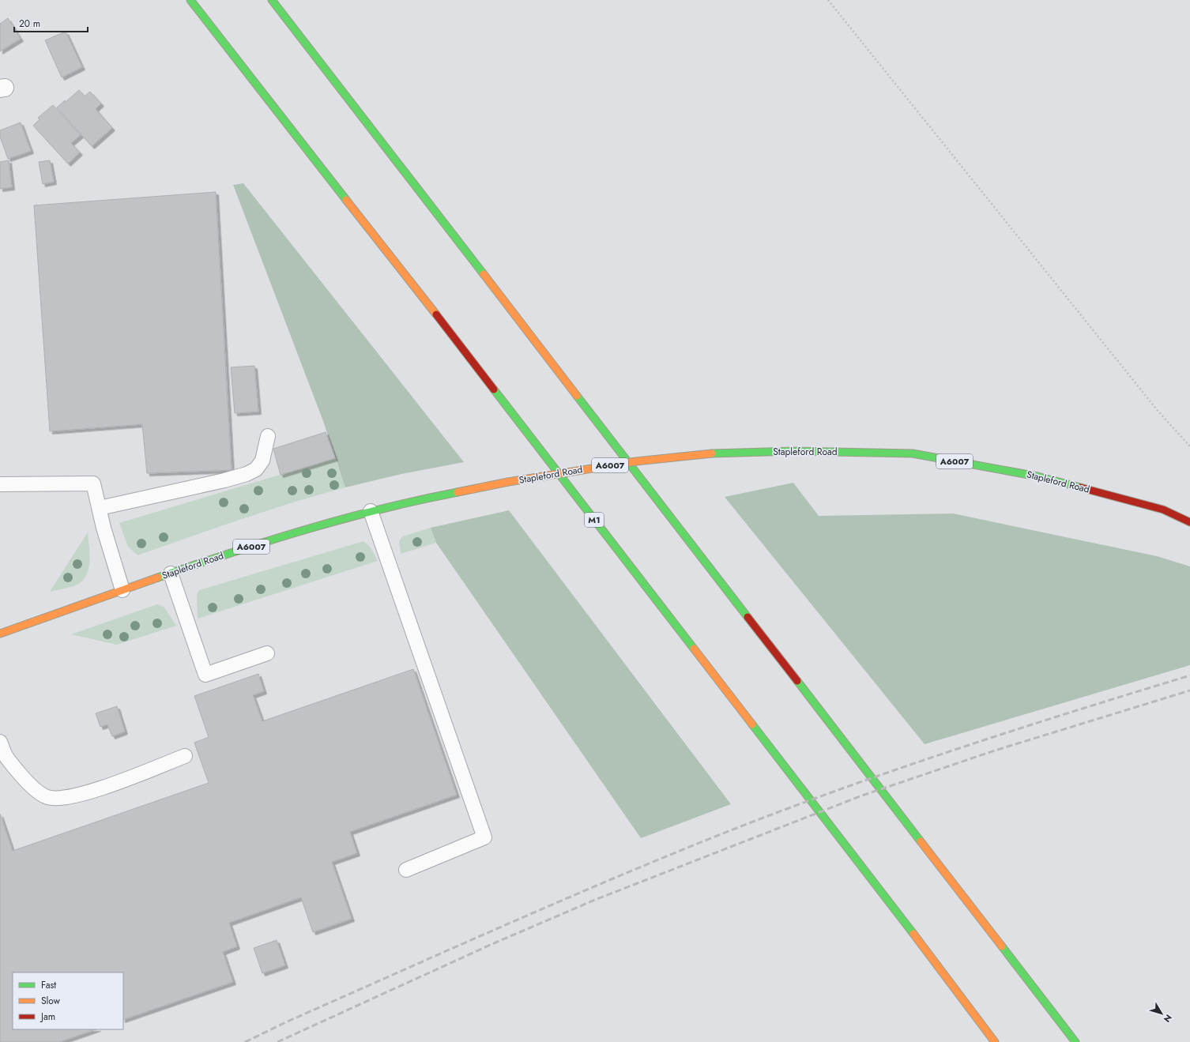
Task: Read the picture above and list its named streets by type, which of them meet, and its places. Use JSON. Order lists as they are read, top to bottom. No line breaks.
{"streets":{"main road":["Stapleford Road","A6007","M1"]},"legend":["Fast","Slow","Jam"],"scale_bar":"20 m","north":"bottom right"}
